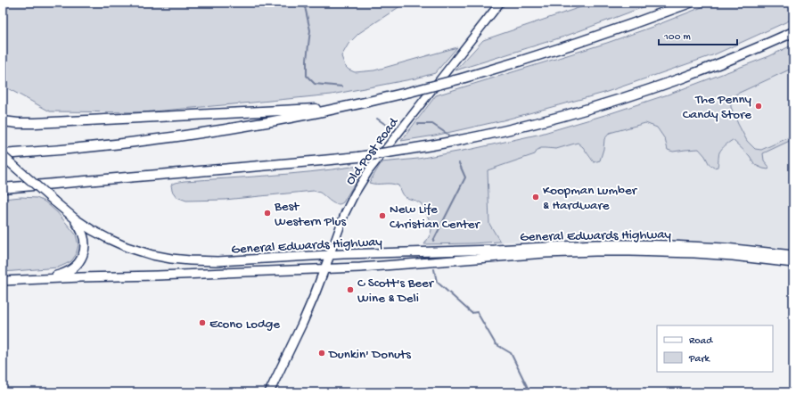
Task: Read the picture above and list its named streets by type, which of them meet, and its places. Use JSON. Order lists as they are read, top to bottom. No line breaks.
{"streets":{"main road":["Old Post Road","General Edwards Highway"]},"crossings":[["Old Post Road","General Edwards Highway"]],"places":["The Penny Candy Store","Koopman Lumber & Hardware","Best Western Plus","New Life Christian Center","C Scott's Beer Wine & Deli","Econo Lodge","Dunkin' Donuts"],"legend":["Road","Park"],"scale_bar":"100 m"}
